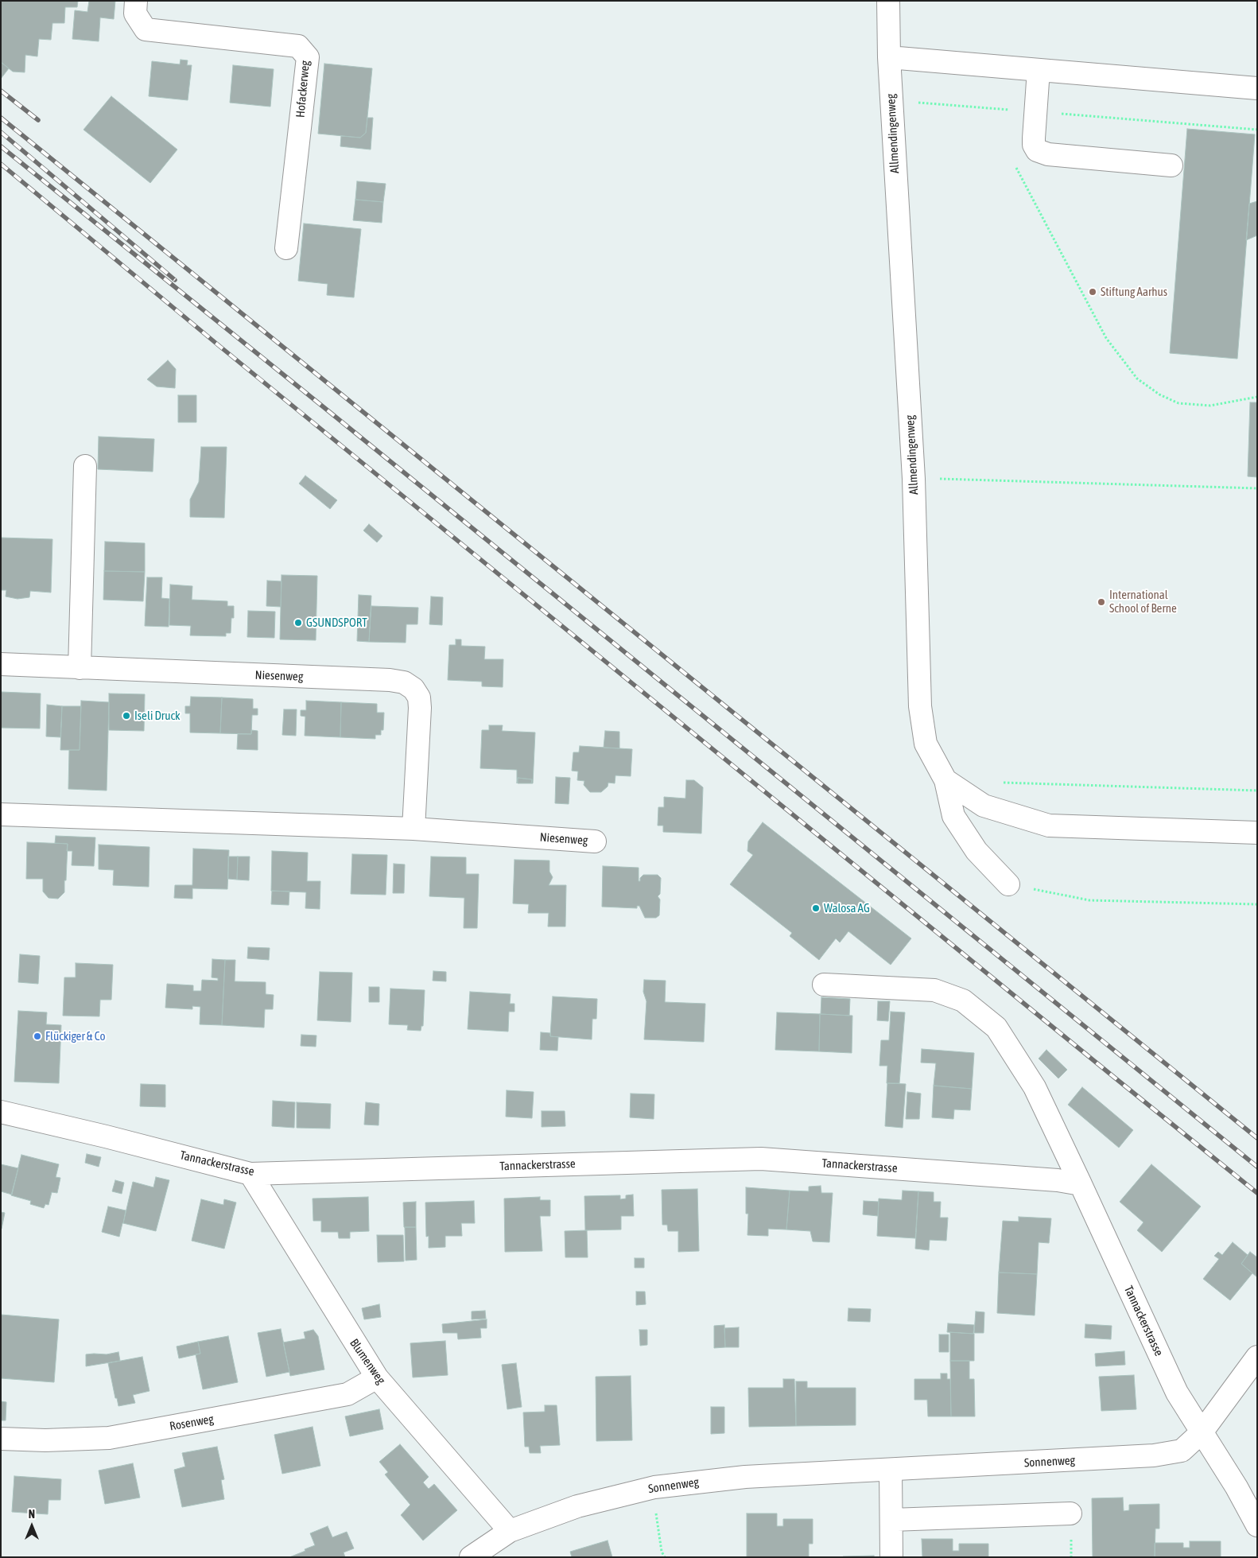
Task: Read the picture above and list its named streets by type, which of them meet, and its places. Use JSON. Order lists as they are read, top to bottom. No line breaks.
{"streets":{"street":["Hofackerweg","Allmendingenweg","Niesenweg","Tannackerstrasse","Blumenweg","Rosenweg","Sonnenweg"]},"crossings":[["Tannackerstrasse","Blumenweg"],["Tannackerstrasse","Sonnenweg"],["Blumenweg","Rosenweg"],["Blumenweg","Sonnenweg"]],"places":["Stiftung Aarhus","International School of Berne","GSUNDSPORT","Iseli Druck","Walosa AG","Flückiger & Co"],"north":"top"}
